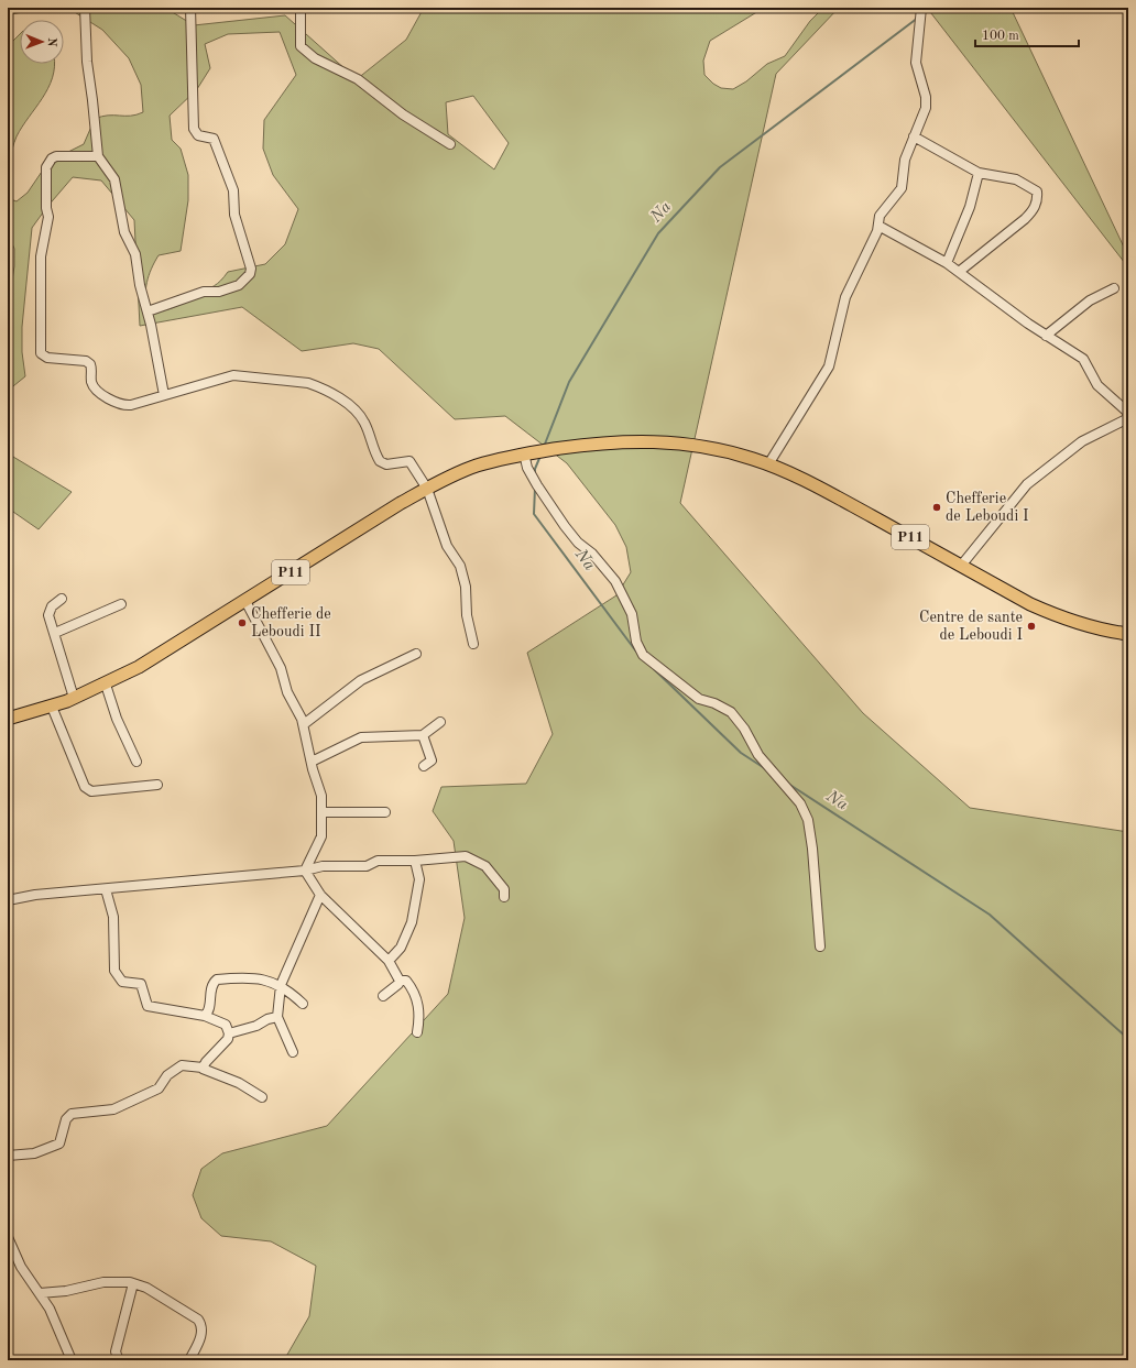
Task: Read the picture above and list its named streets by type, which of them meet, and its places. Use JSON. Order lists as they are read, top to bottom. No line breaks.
{"streets":{"main road":["P11"]},"water":["Na"],"places":["Chefferie de Leboudi I","Chefferie de Leboudi II","Centre de sante de Leboudi I"],"scale_bar":"100 m","north":"right"}
